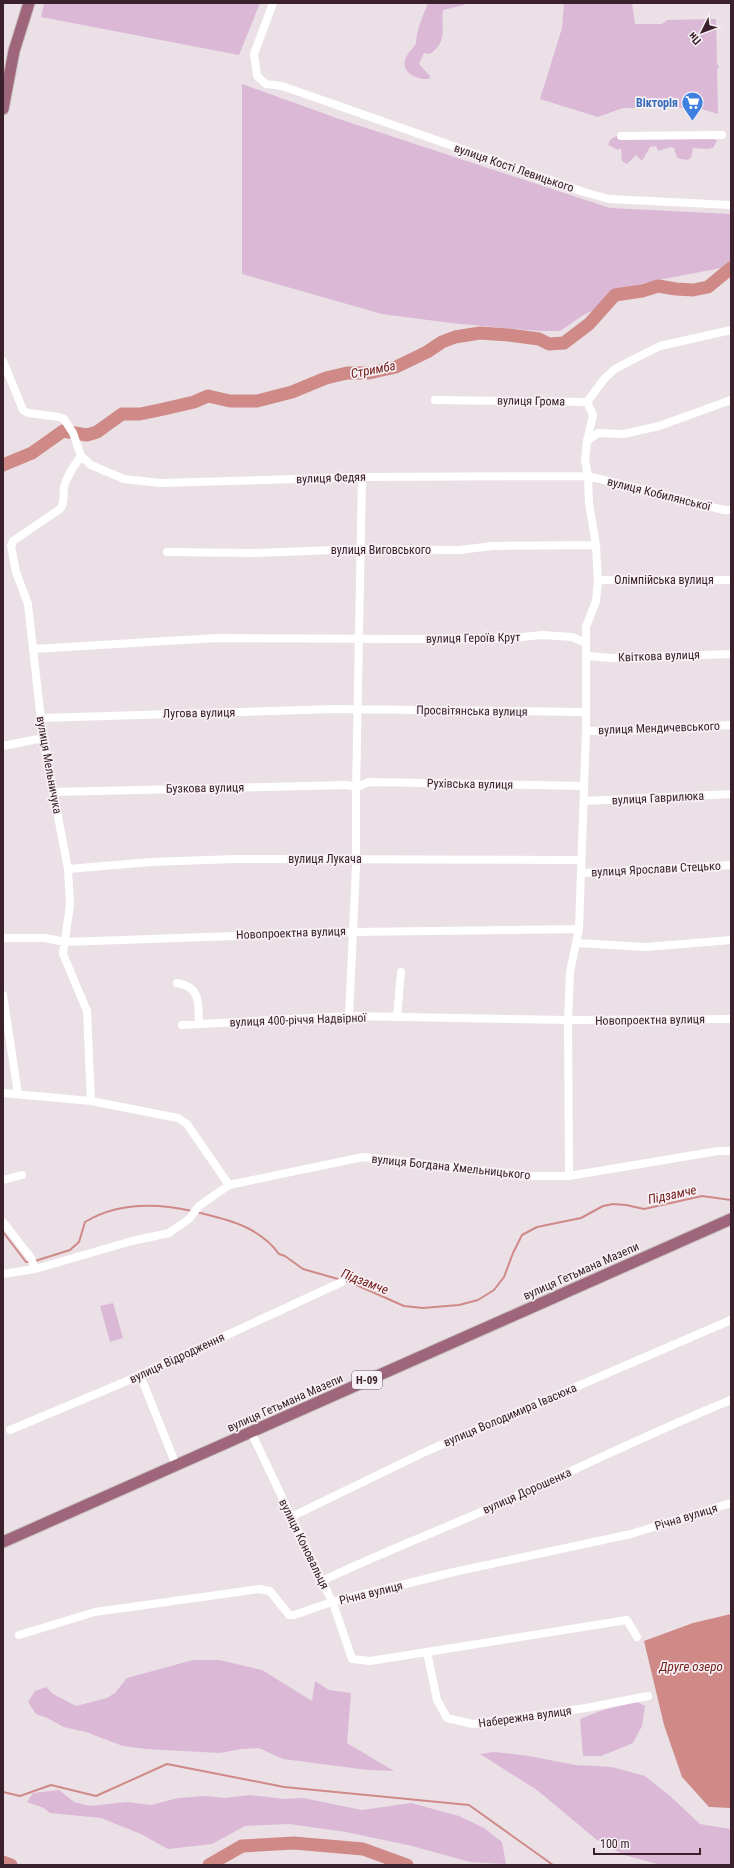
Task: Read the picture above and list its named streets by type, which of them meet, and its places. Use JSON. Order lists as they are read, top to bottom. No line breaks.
{"streets":{"main road":["вулиця Гетьмана Мазепи","Н-09"],"street":["вулиця Кості Левицького","вулиця Грома","вулиця Федяя","вулиця Кобилянської","вулиця Виговського","Олімпійська вулиця","вулиця Героїв Крут","Квіткова вулиця","Просвітянська вулиця","Лугова вулиця","вулиця Мендичевського","вулиця Мельничука","Рухівська вулиця","Бузкова вулиця","вулиця Гаврилюка","вулиця Лукача","вулиця Ярослави Стецько","Новопроектна вулиця","вулиця 400-річчя Надвірної","вулиця Богдана Хмельницького","вулиця Відродження","вулиця Володимира Івасюка","вулиця Дорошенка","Річна вулиця","вулиця Коновальця","Набережна вулиця"]},"crossings":[["вулиця Федяя","вулиця Кобилянської"],["вулиця Федяя","вулиця Мельничука"],["вулиця Героїв Крут","вулиця Мельничука"],["Просвітянська вулиця","Лугова вулиця"],["Лугова вулиця","вулиця Мельничука"],["вулиця Мельничука","Бузкова вулиця"],["вулиця Мельничука","вулиця Лукача"],["вулиця Мельничука","Новопроектна вулиця"],["Рухівська вулиця","Бузкова вулиця"],["Новопроектна вулиця","вулиця 400-річчя Надвірної"],["вулиця Гетьмана Мазепи","вулиця Коновальця"],["вулиця Володимира Івасюка","вулиця Коновальця"],["вулиця Дорошенка","вулиця Коновальця"],["Річна вулиця","вулиця Коновальця"],["вулиця Коновальця","Набережна вулиця"]],"water":["Стримба","Підзамче","Друге озеро"],"places":{"supermarket":["Вікторія"]},"scale_bar":"100 m","north":"bottom left"}
